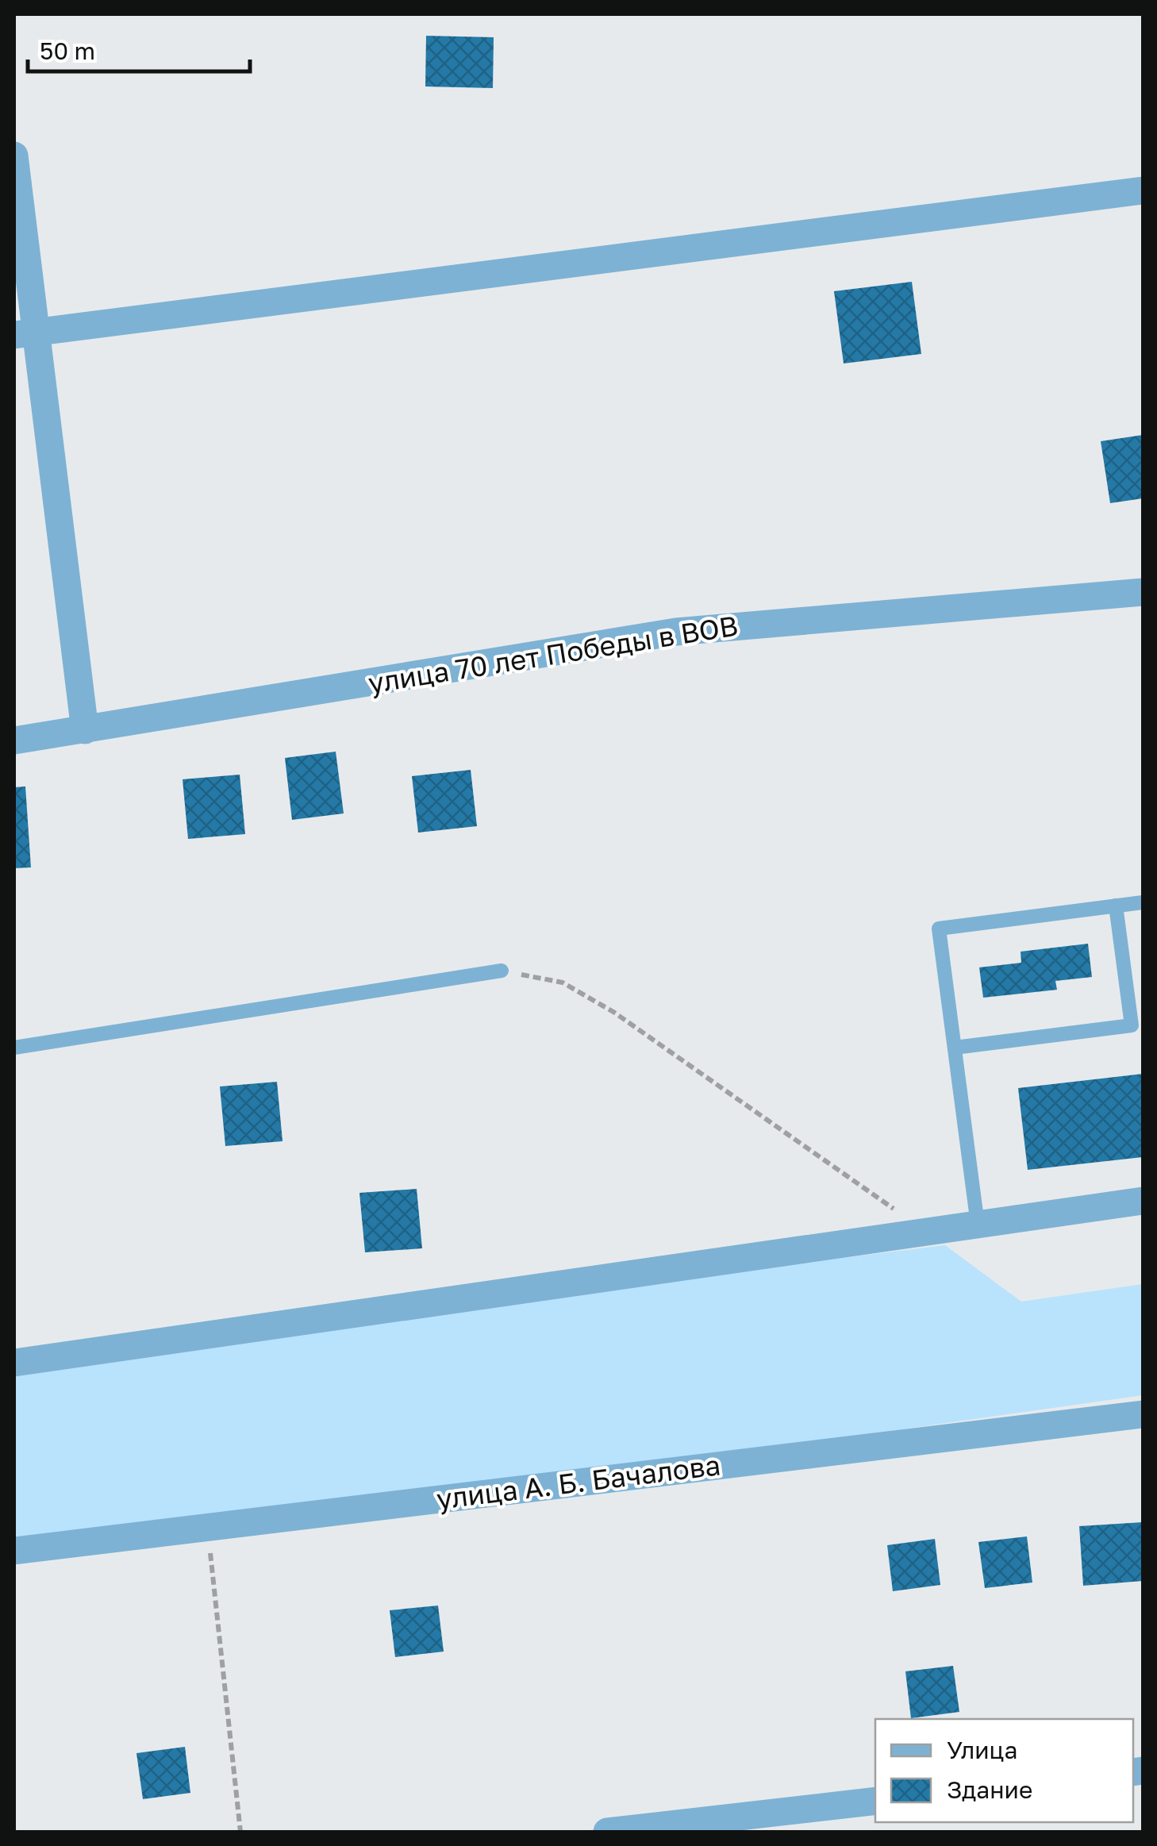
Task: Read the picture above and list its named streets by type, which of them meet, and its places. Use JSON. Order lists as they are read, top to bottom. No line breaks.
{"streets":{"street":["улица 70 лет Победы в ВОВ","улица А. Б. Бачалова"]},"legend":["Улица","Здание"],"scale_bar":"50 m"}
